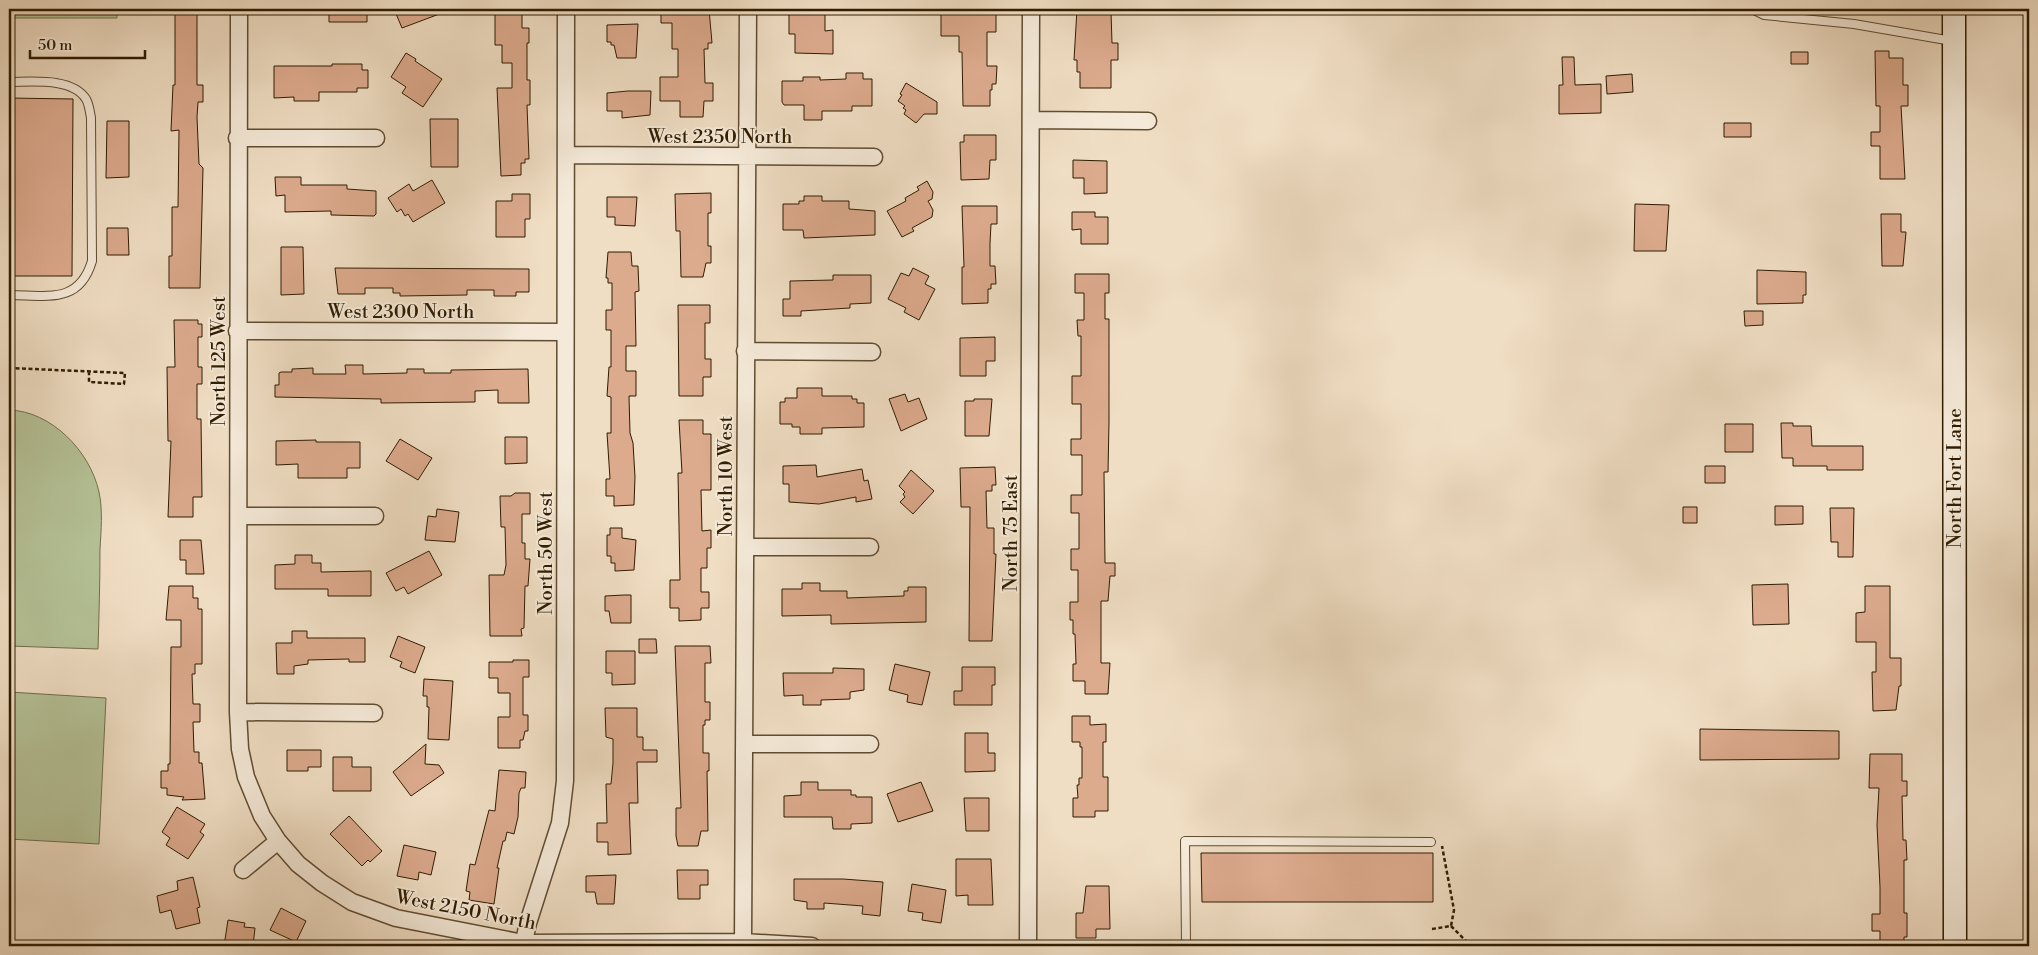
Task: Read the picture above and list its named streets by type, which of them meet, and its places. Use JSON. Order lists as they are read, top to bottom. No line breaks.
{"streets":{"street":["West 2350 North","West 2300 North","North 125 West","North 10 West","North Fort Lane","North 75 East","North 50 West","West 2150 North"]},"crossings":[["West 2350 North","North 10 West"],["West 2350 North","North 50 West"],["West 2300 North","North 125 West"],["West 2300 North","North 50 West"],["North 125 West","West 2150 North"],["North 10 West","West 2150 North"],["North 50 West","West 2150 North"]],"scale_bar":"50 m"}
